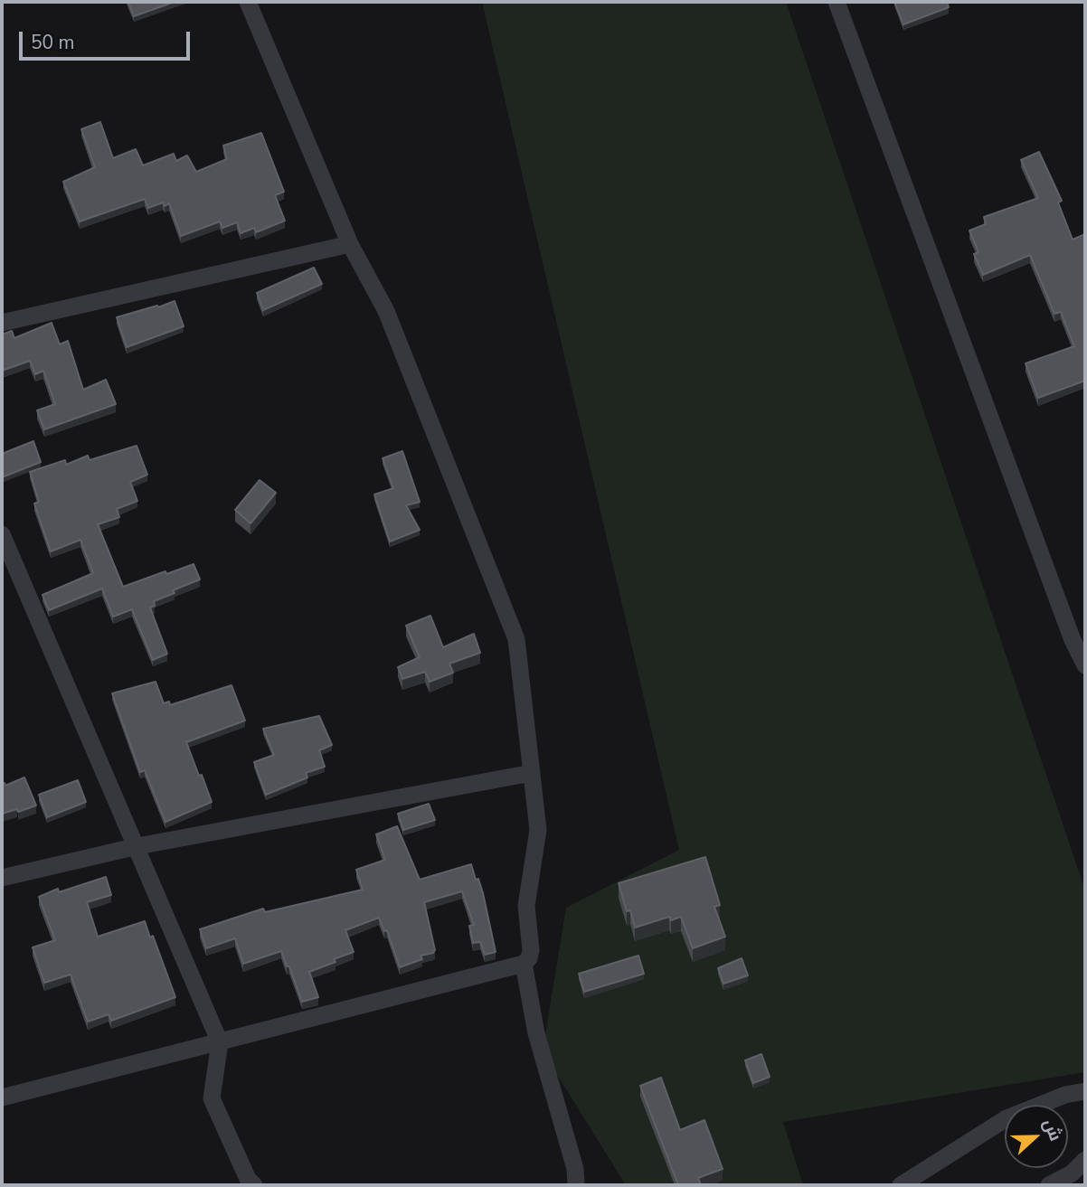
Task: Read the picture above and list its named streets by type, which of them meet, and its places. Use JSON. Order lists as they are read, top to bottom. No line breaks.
{"scale_bar":"50 m","north":"right"}
